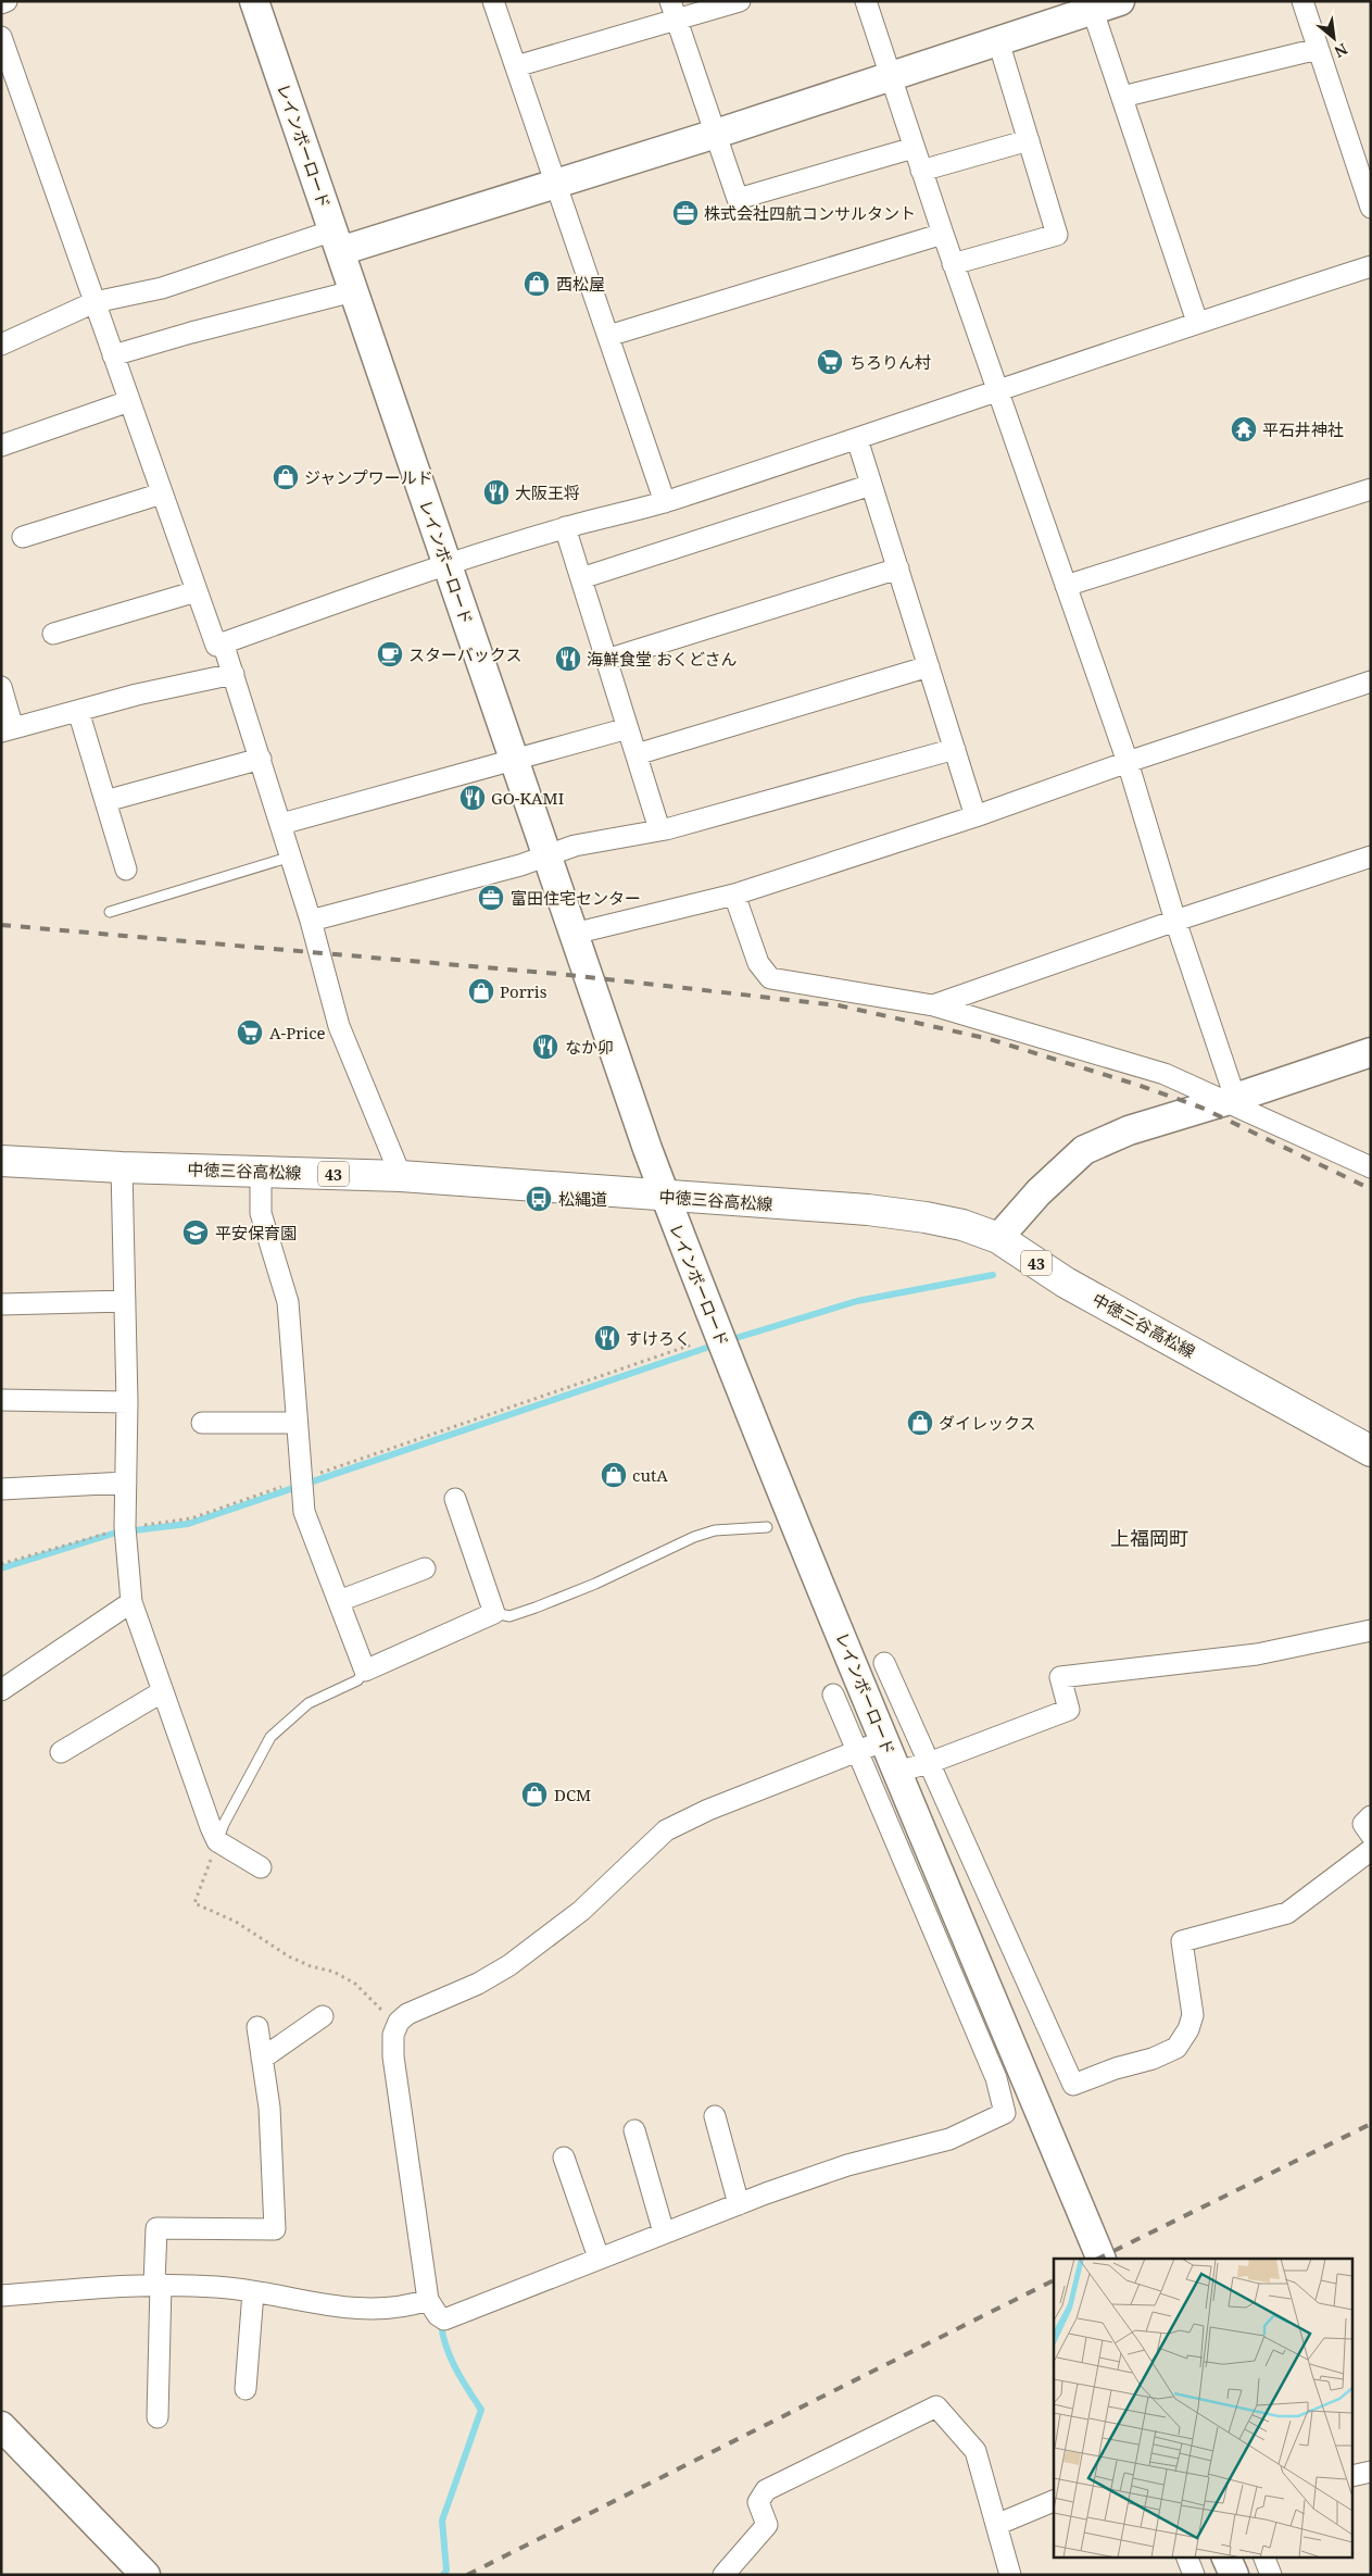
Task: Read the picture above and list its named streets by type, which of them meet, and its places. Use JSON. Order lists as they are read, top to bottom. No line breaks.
{"streets":{"main road":["中徳三谷高松線","43"],"street":["レインボーロード"]},"crossings":[["レインボーロード","中徳三谷高松線"]],"districts":["上福岡町"],"places":{"office":["株式会社四航コンサルタント","富田住宅センター"],"shop":["西松屋","ジャンプワールド","Porris","ダイレックス","cutA","DCM"],"supermarket":["ちろりん村","A-Price"],"temple":["平石井神社"],"restaurant":["大阪王将","海鮮食堂 おくどさん","GO-KAMI","なか卯","すけろく"],"cafe":["スターバックス"],"bus stop":["松縄道"],"school or university":["平安保育園"]},"north":"bottom right"}
